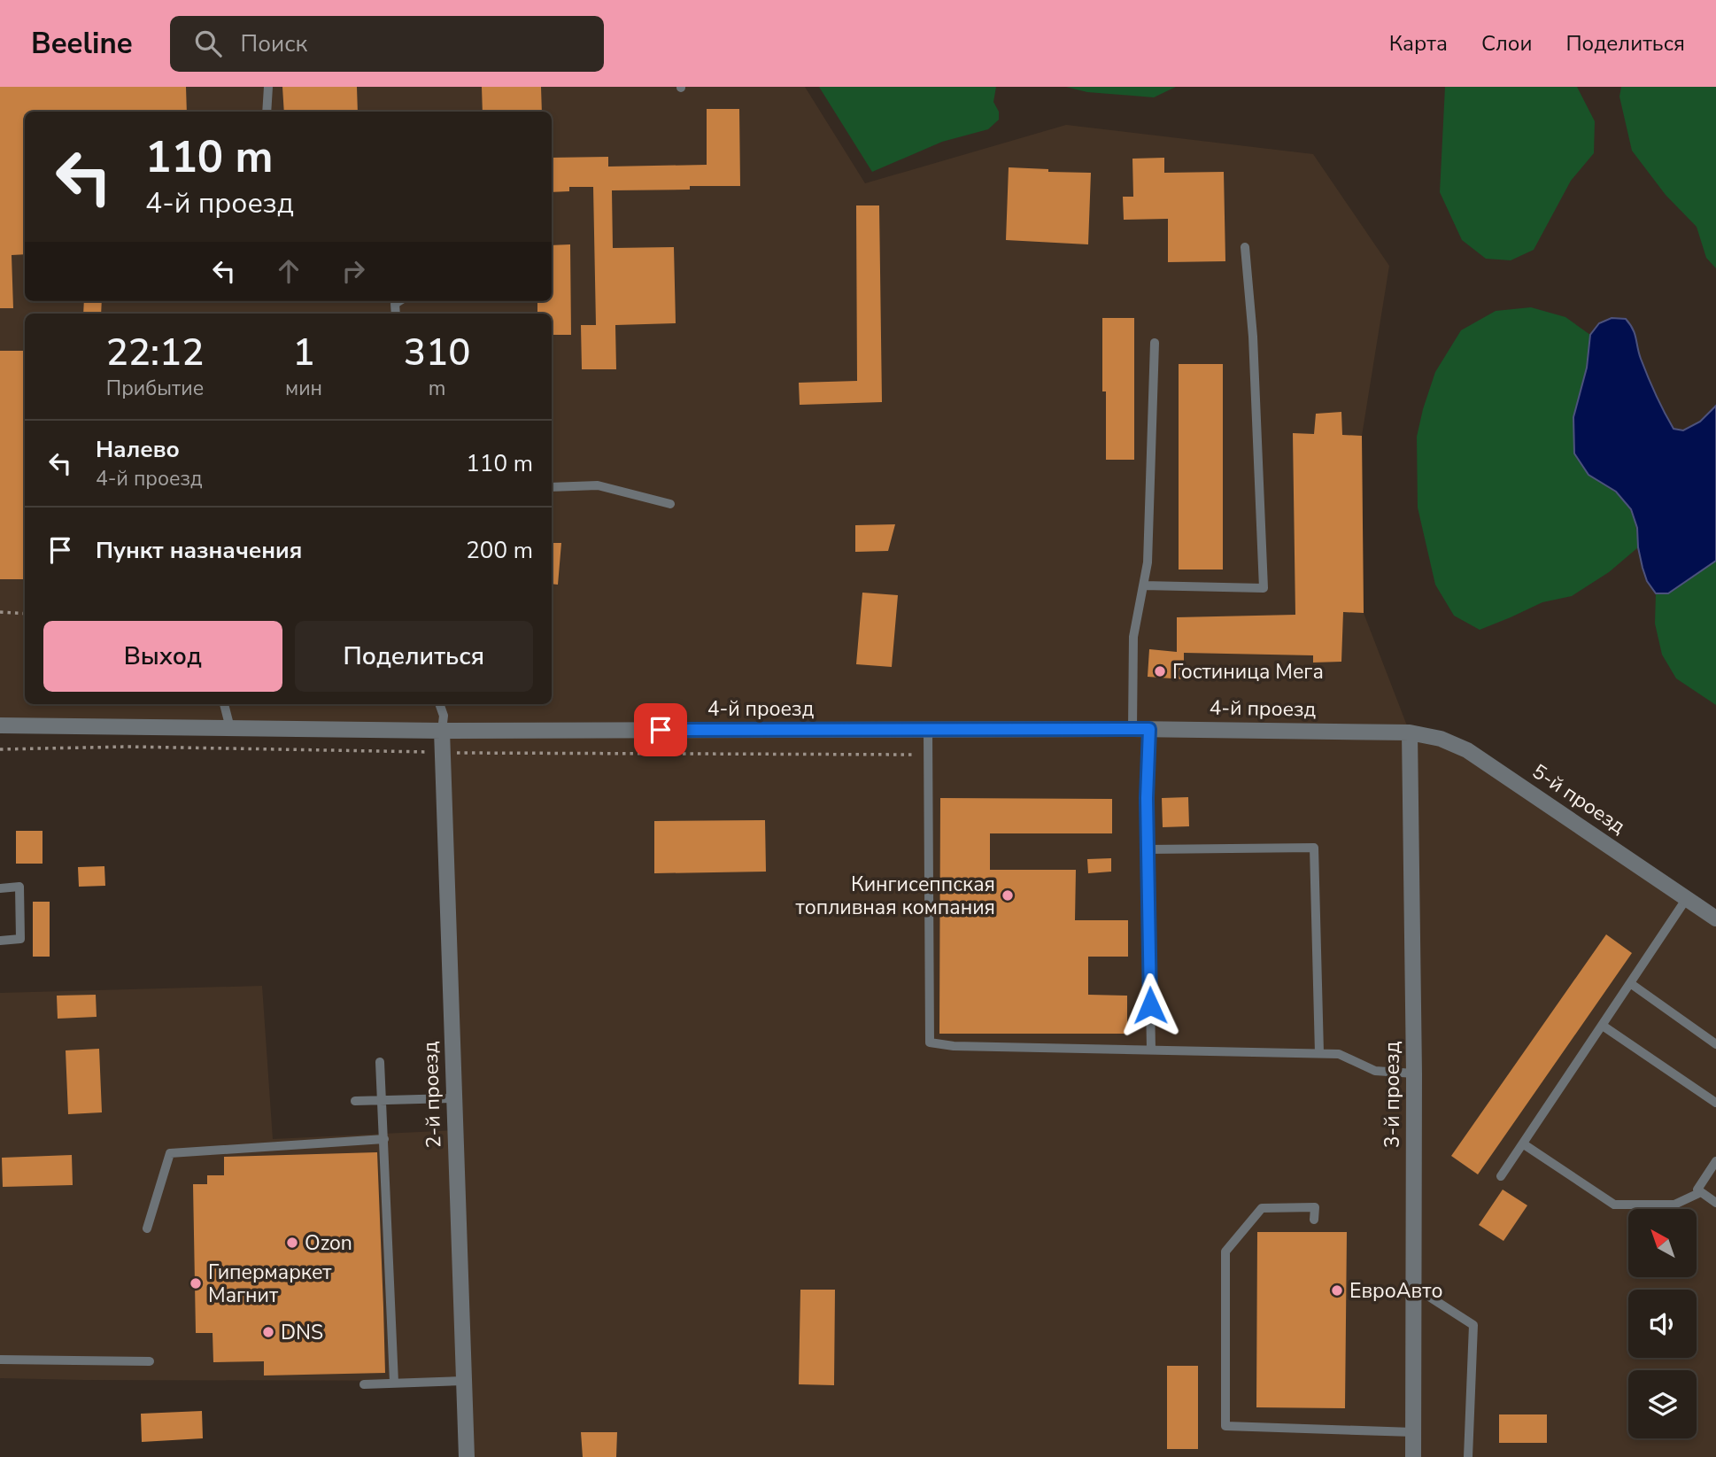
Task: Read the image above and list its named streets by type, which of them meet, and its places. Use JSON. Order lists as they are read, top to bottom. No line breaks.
{"streets":{"street":["4-й проезд","5-й проезд","2-й проезд","3-й проезд"]},"crossings":[["4-й проезд","5-й проезд"],["4-й проезд","2-й проезд"],["4-й проезд","3-й проезд"],["5-й проезд","3-й проезд"]],"places":["Гостиница Мега","Кингисеппская топливная компания","Ozon","Гипермаркет Магнит","ЕвроАвто","DNS"],"north":"top left","page":{"header":"Beeline","search":"Поиск","nav":["Карта","Слои","Поделиться"],"turn":["110 m","4-й проезд"],"eta":["22:12","Прибытие","1","мин","310","m"],"list":[{"name":"Налево","note":"4-й проезд","value":"110 m"},{"name":"Пункт назначения","value":"200 m"}],"buttons":["Выход","Поделиться"]}}
